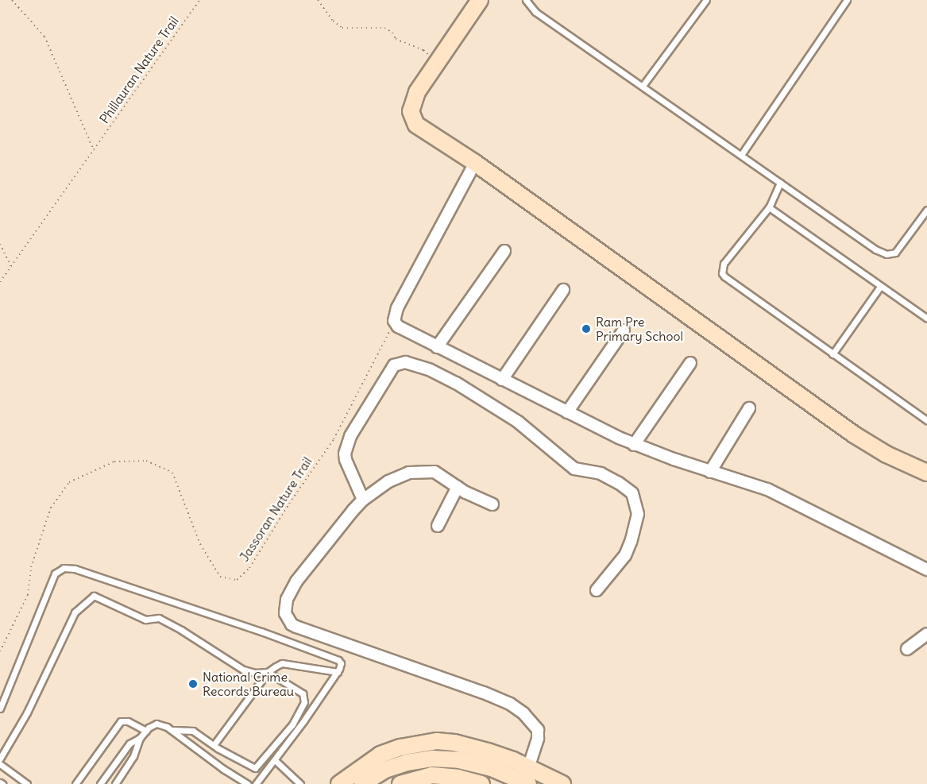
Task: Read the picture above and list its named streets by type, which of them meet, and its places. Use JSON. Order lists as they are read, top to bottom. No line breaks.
{"streets":{"path":["Phillauran Nature Trail","Jassoran Nature Trail"]},"places":["Ram Pre Primary School","National Crime Records Bureau"]}
